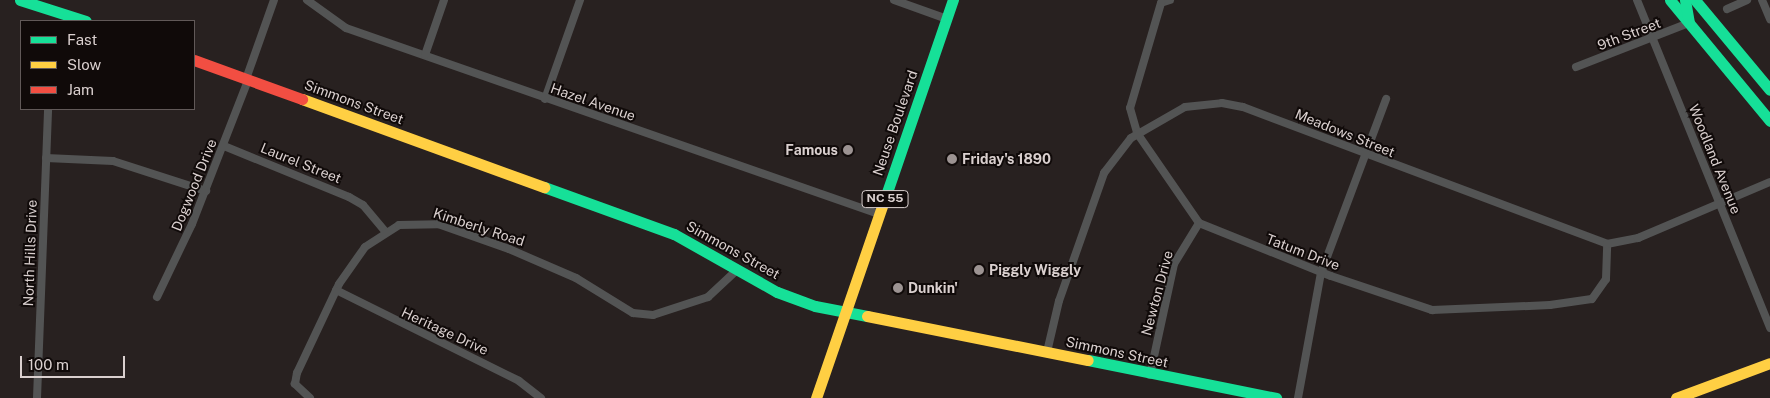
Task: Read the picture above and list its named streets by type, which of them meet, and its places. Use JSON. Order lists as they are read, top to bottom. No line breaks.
{"streets":{"street":["9th Street","Simmons Street","Hazel Avenue","Neuse Boulevard","Meadows Street","Woodland Avenue","Laurel Street","Dogwood Drive","NC 55","Kimberly Road","Tatum Drive","North Hills Drive","Newton Drive","Heritage Drive"]},"crossings":[["9th Street","Woodland Avenue"],["Simmons Street","Neuse Boulevard"],["Simmons Street","Meadows Street"],["Simmons Street","Dogwood Drive"],["Simmons Street","Kimberly Road"],["Simmons Street","Newton Drive"],["Hazel Avenue","Neuse Boulevard"],["Meadows Street","Tatum Drive"],["Laurel Street","Dogwood Drive"],["Laurel Street","Kimberly Road"],["Kimberly Road","Heritage Drive"],["Tatum Drive","Newton Drive"]],"places":["Famous","Friday's 1890","Piggly Wiggly","Dunkin'"],"legend":["Fast","Slow","Jam"],"scale_bar":"100 m"}
